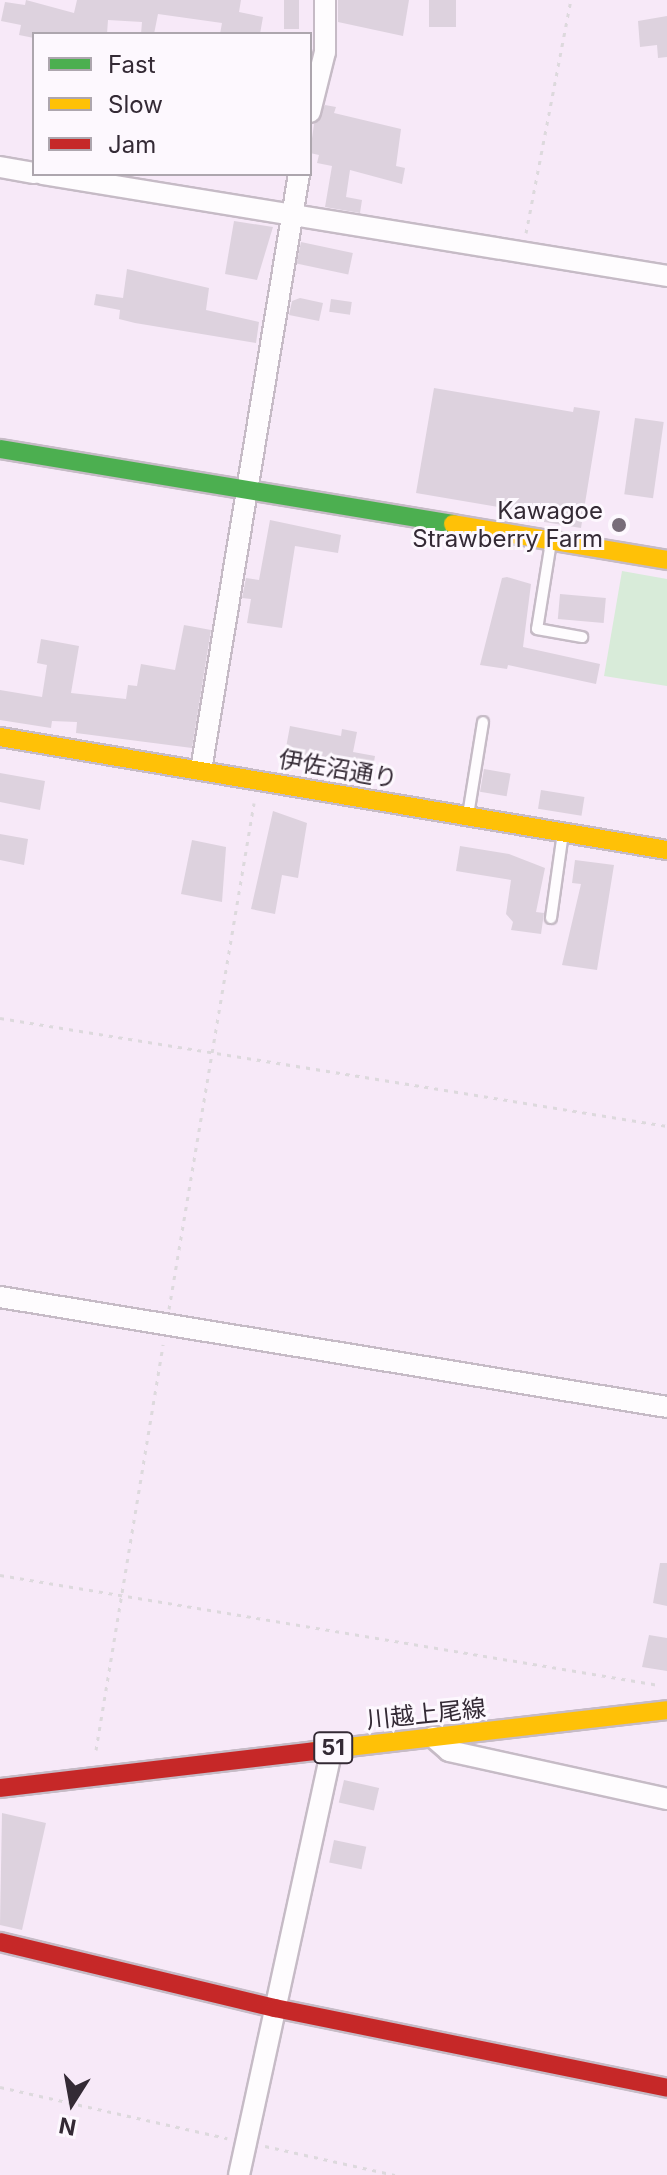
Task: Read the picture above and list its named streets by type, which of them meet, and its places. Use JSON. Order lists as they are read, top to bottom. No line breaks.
{"streets":{"street":["伊佐沼通り","川越上尾線","51"]},"places":["Kawagoe Strawberry Farm"],"legend":["Fast","Slow","Jam"],"north":"bottom"}
